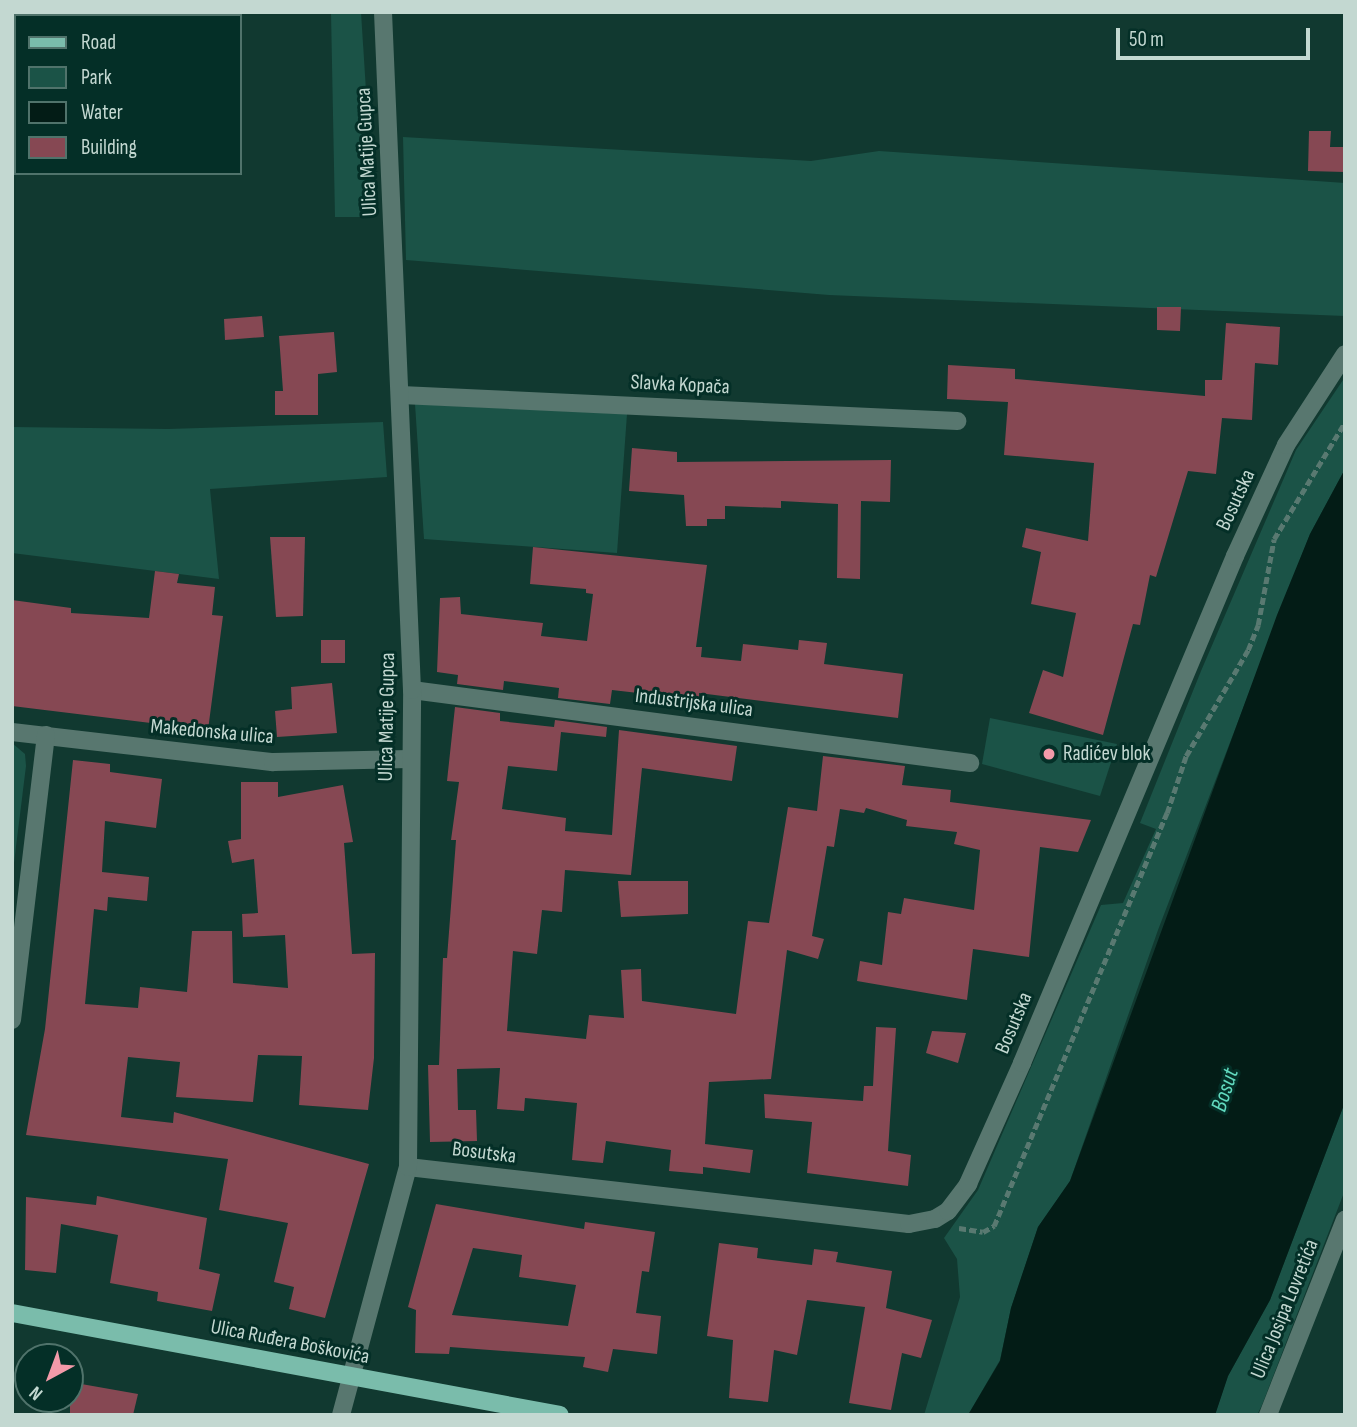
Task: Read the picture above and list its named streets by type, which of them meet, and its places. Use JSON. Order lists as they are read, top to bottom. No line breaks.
{"streets":{"main road":["Ulica Ruđera Boškovića"],"street":["Ulica Matije Gupca","Slavka Kopača","Bosutska","Industrijska ulica","Makedonska ulica","Ulica Josipa Lovretića"]},"crossings":[["Ulica Matije Gupca","Slavka Kopača"],["Ulica Matije Gupca","Bosutska"],["Ulica Matije Gupca","Industrijska ulica"],["Ulica Matije Gupca","Makedonska ulica"],["Ulica Matije Gupca","Ulica Ruđera Boškovića"]],"water":["Bosut"],"places":["Radićev blok"],"legend":["Road","Park","Water","Building"],"scale_bar":"50 m","north":"bottom left"}
